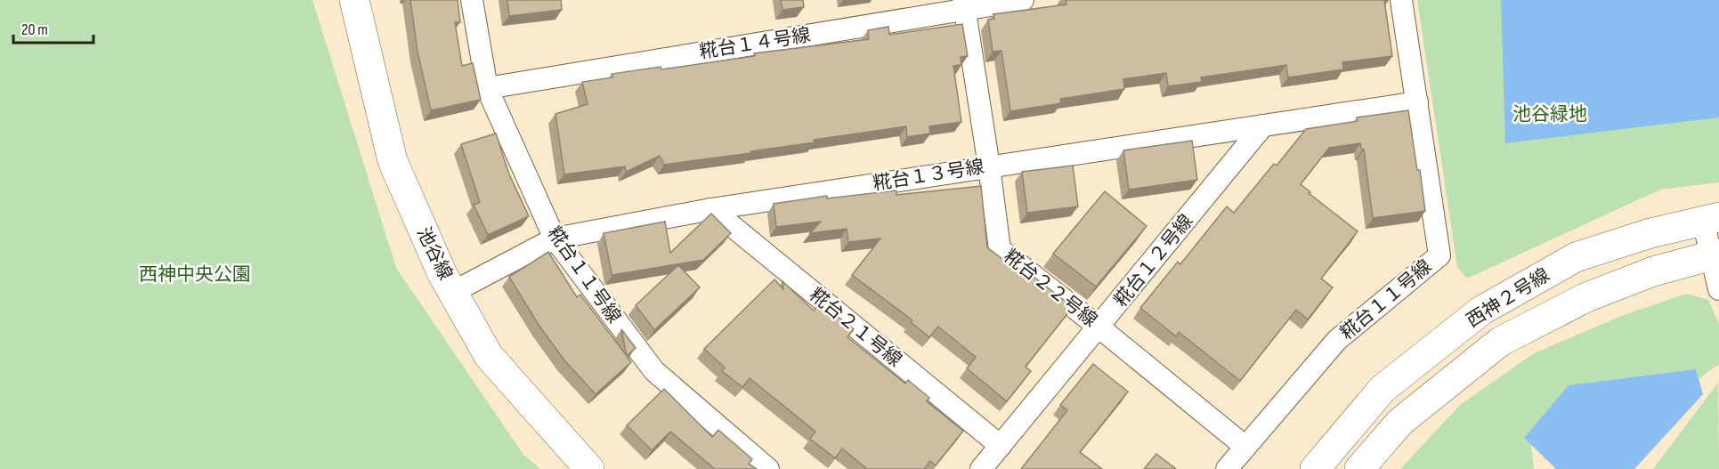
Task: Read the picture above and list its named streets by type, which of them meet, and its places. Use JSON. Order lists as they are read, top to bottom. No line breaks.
{"streets":{"street":["糀台１４号線","糀台１３号線","池谷線","糀台１２号線","糀台１１号線","糀台２２号線","西神２号線","糀台２１号線"]},"crossings":[["糀台１４号線","糀台１１号線"],["糀台１４号線","糀台２２号線"],["糀台１３号線","池谷線"],["糀台１３号線","糀台１２号線"],["糀台１３号線","糀台１１号線"],["糀台１３号線","糀台２２号線"],["糀台１３号線","糀台２１号線"],["糀台１２号線","糀台２２号線"],["糀台１２号線","糀台２１号線"],["糀台１１号線","糀台２２号線"]],"parks":["池谷緑地","西神中央公園"],"scale_bar":"20 m"}
